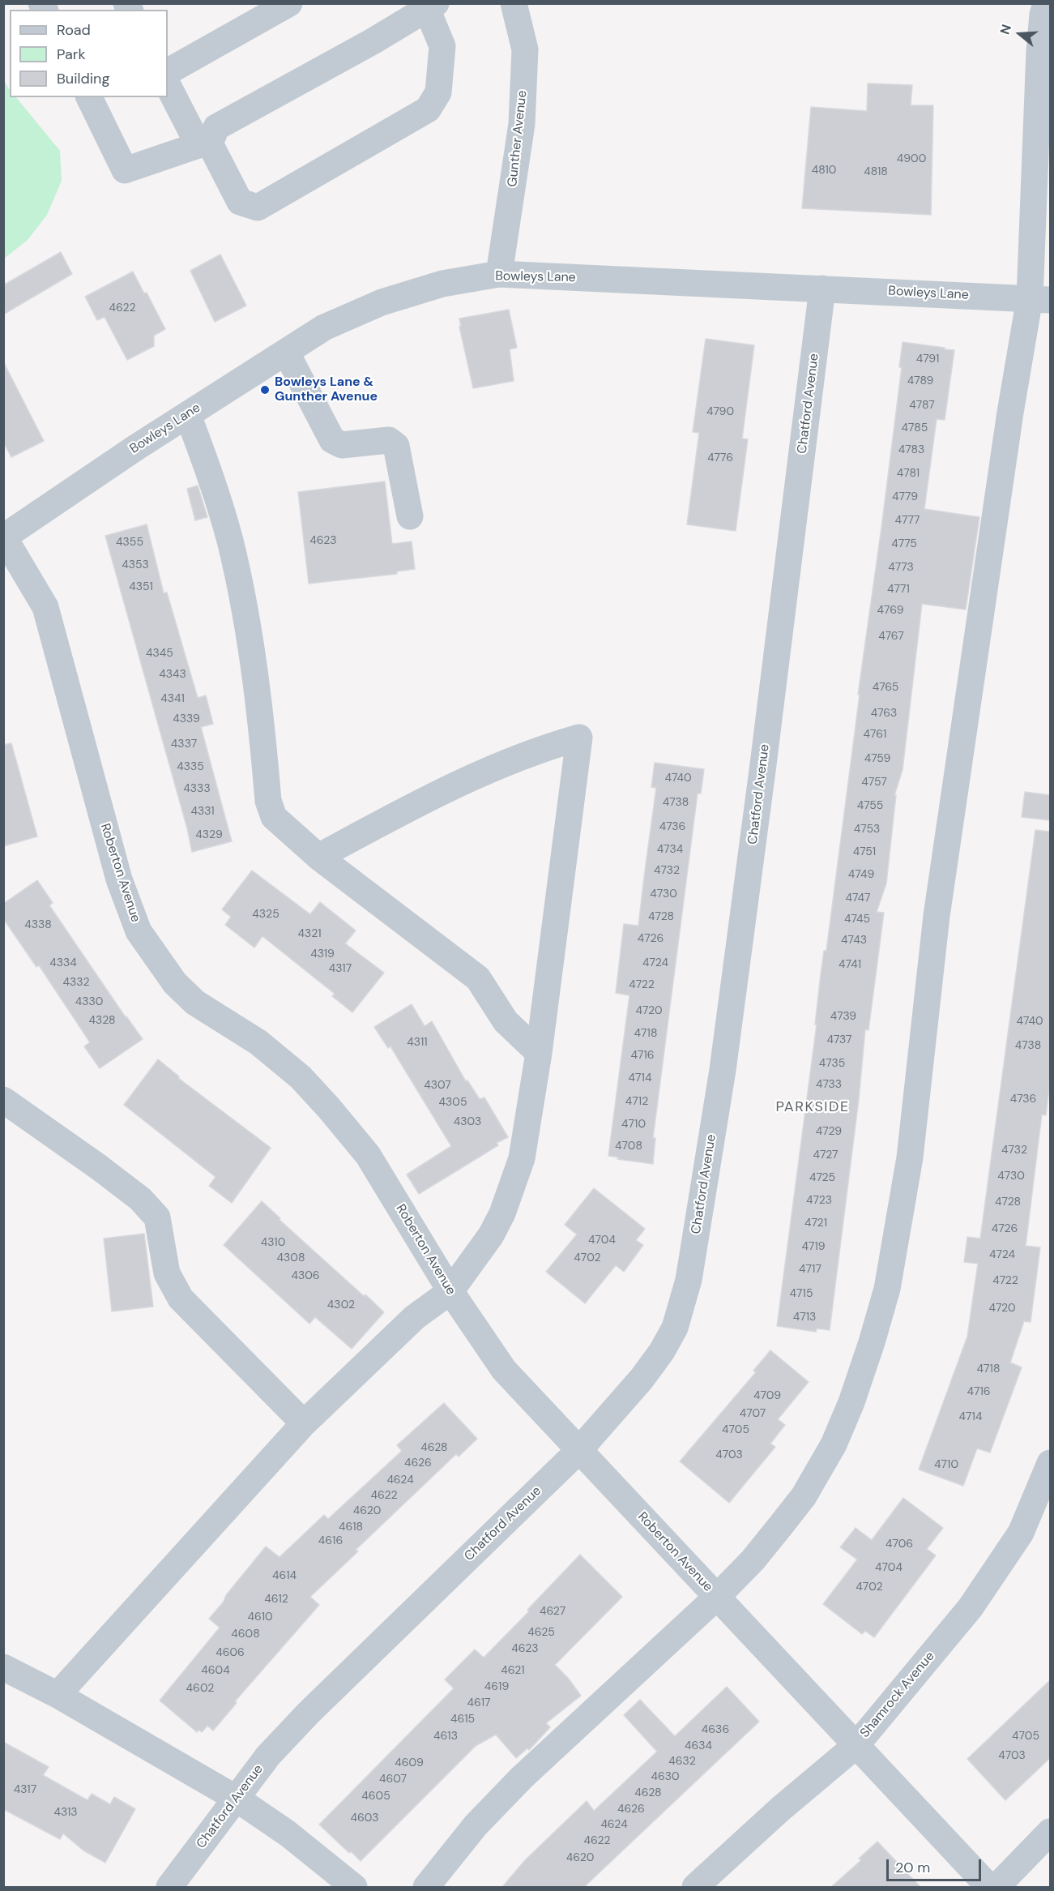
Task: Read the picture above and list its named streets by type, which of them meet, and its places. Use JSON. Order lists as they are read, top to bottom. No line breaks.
{"streets":{"street":["Gunther Avenue","Bowleys Lane","Chatford Avenue","Roberton Avenue","Shamrock Avenue"]},"crossings":[["Gunther Avenue","Bowleys Lane"],["Bowleys Lane","Chatford Avenue"],["Bowleys Lane","Roberton Avenue"],["Chatford Avenue","Roberton Avenue"],["Roberton Avenue","Shamrock Avenue"]],"districts":["PARKSIDE"],"places":["Bowleys Lane & Gunther Avenue"],"house_numbers":["4900","4810","4818","4622","4791","4789","4787","4790","4785","4783","4776","4781","4779","4777","4623","4355","4775","4353","4773","4351","4771","4769","4767","4345","4343","4765","4341","4763","4339","4761","4337","4759","4335","4740","4757","4333","4738","4755","4331","4736","4753","4329","4734","4751","4732","4749","4730","4747","4325","4728","4745","4338","4321","4726","4743","4319","4334","4724","4741","4317","4332","4722","4330","4720","4739","4328","4740","4718","4737","4311","4738","4716","4735","4714","4733","4307","4736","4712","4305","4303","4710","4729","4708","4732","4727","4730","4725","4723","4728","4721","4726","4704","4310","4719","4724","4308","4702","4717","4306","4722","4715","4302","4720","4713","4718","4716","4709","4707","4714","4705","4628","4703","4626","4710","4624","4622","4620","4618","4616","4706","4704","4614","4702","4612","4627","4610","4625","4608","4623","4606","4604","4621","4619","4602","4617","4615","4636","4613","4705","4634","4703","4632","4609","4630","4607","4317","4628","4605","4626","4313","4603","4624","4622","4620"],"legend":["Road","Park","Building"],"scale_bar":"20 m","north":"left"}
